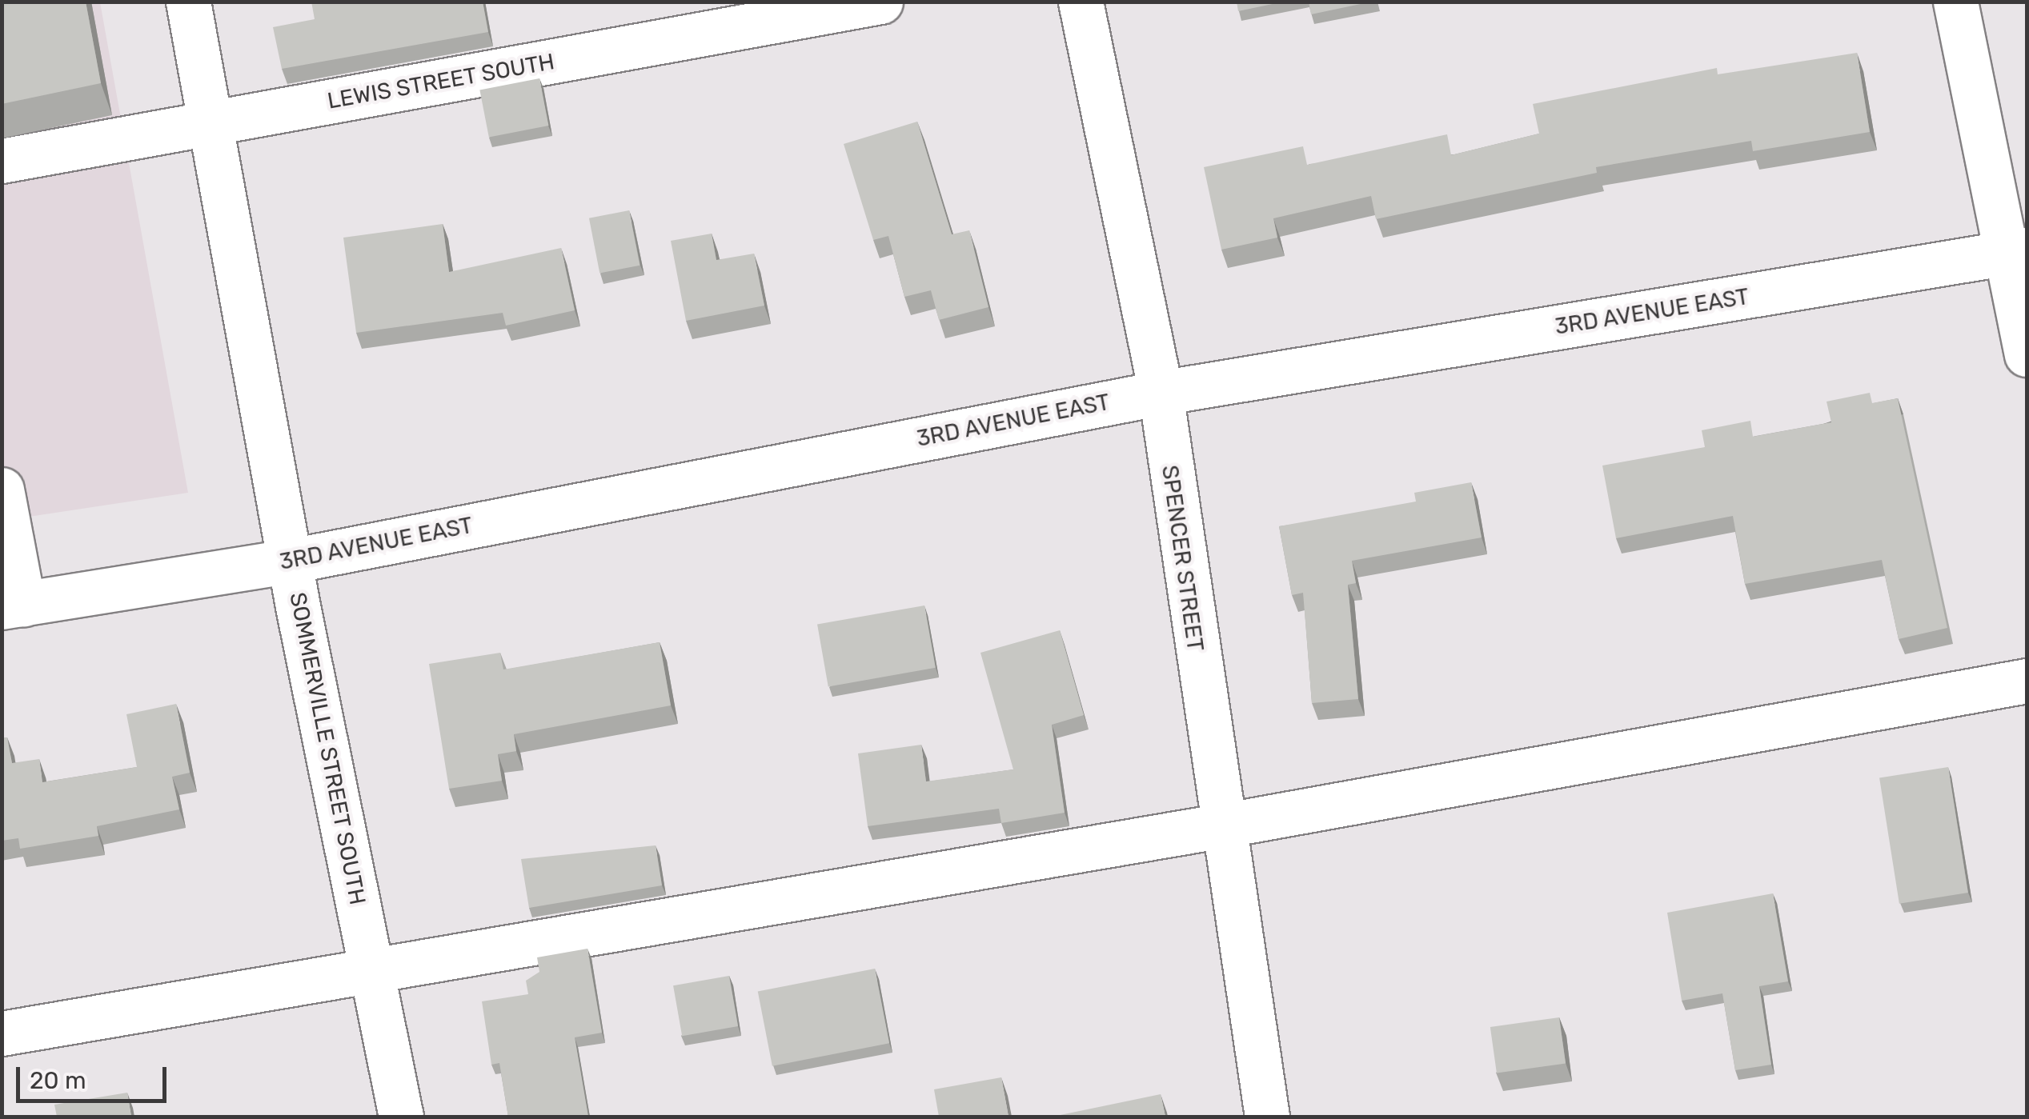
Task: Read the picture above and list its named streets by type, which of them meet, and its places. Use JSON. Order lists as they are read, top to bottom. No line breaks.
{"streets":{"street":["LEWIS STREET SOUTH","3RD AVENUE EAST","SPENCER STREET","SOMMERVILLE STREET SOUTH"]},"crossings":[["LEWIS STREET SOUTH","SOMMERVILLE STREET SOUTH"],["3RD AVENUE EAST","SPENCER STREET"],["3RD AVENUE EAST","SOMMERVILLE STREET SOUTH"]],"scale_bar":"20 m"}
